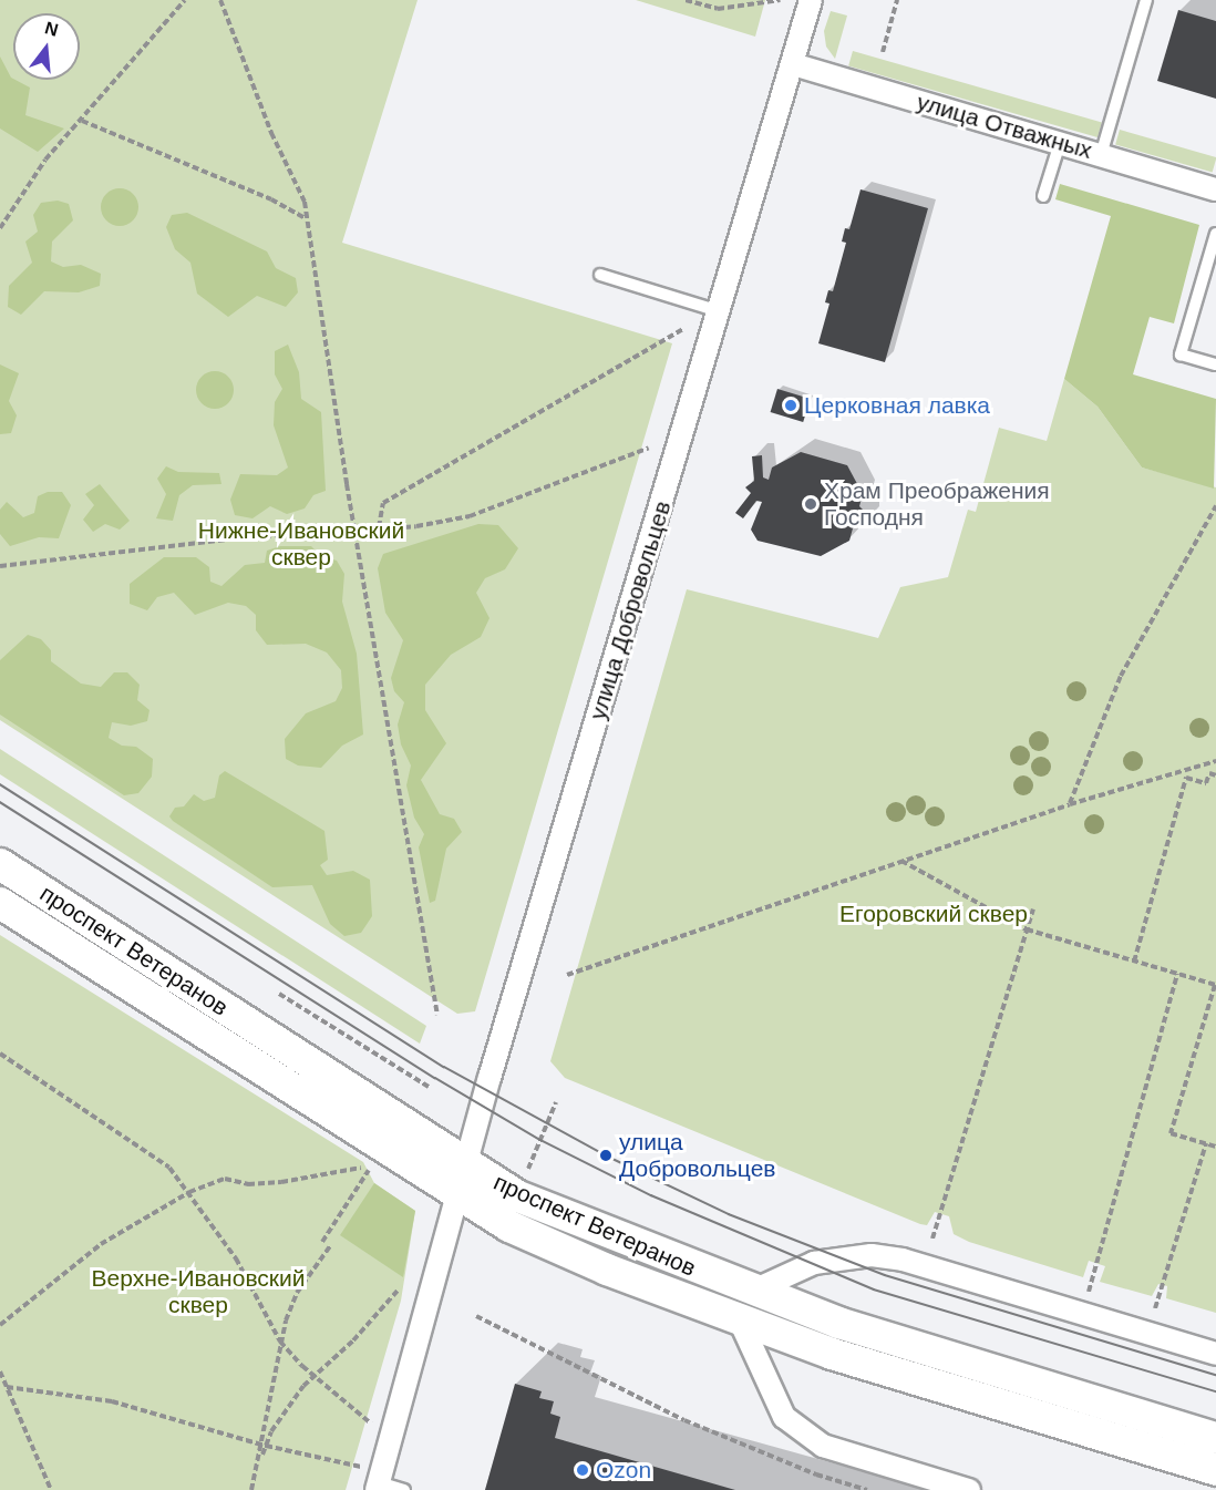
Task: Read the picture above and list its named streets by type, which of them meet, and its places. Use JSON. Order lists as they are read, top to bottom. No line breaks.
{"streets":{"main road":["проспект Ветеранов"],"street":["улица Отважных","улица Добровольцев"]},"crossings":[["улица Отважных","улица Добровольцев"],["улица Добровольцев","проспект Ветеранов"]],"parks":["Нижне-Ивановский сквер","Егоровский сквер","Верхне-Ивановский сквер"],"places":["Церковная лавка","Храм Преображения Господня","улица Добровольцев","Ozon"],"north":"top"}
